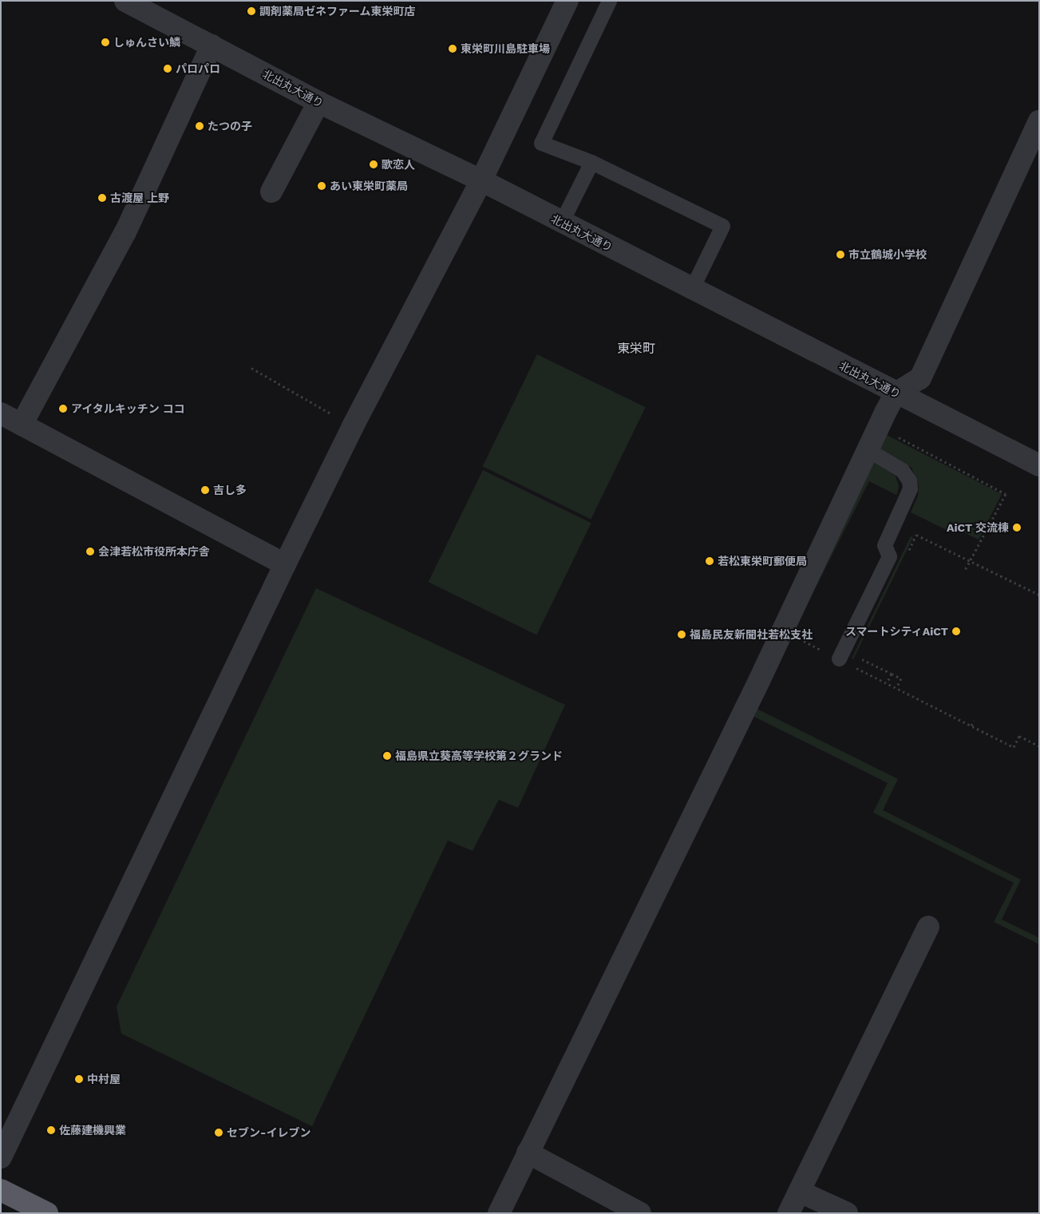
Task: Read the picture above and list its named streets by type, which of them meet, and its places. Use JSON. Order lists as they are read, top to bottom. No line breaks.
{"streets":{"street":["北出丸大通り"]},"districts":["東栄町"],"places":["調剤薬局ゼネファーム東栄町店","しゅんさい鱗","東栄町川島駐車場","パロパロ","たつの子","歌恋人","あい東栄町薬局","古渡屋 上野","市立鶴城小学校","アイタルキッチン ココ","吉し多","AiCT 交流棟","会津若松市役所本庁舎","若松東栄町郵便局","スマートシティAiCT","福島民友新聞社若松支社","福島県立葵高等学校第２グランド","中村屋","佐藤建機興業","セブン-イレブン"]}
